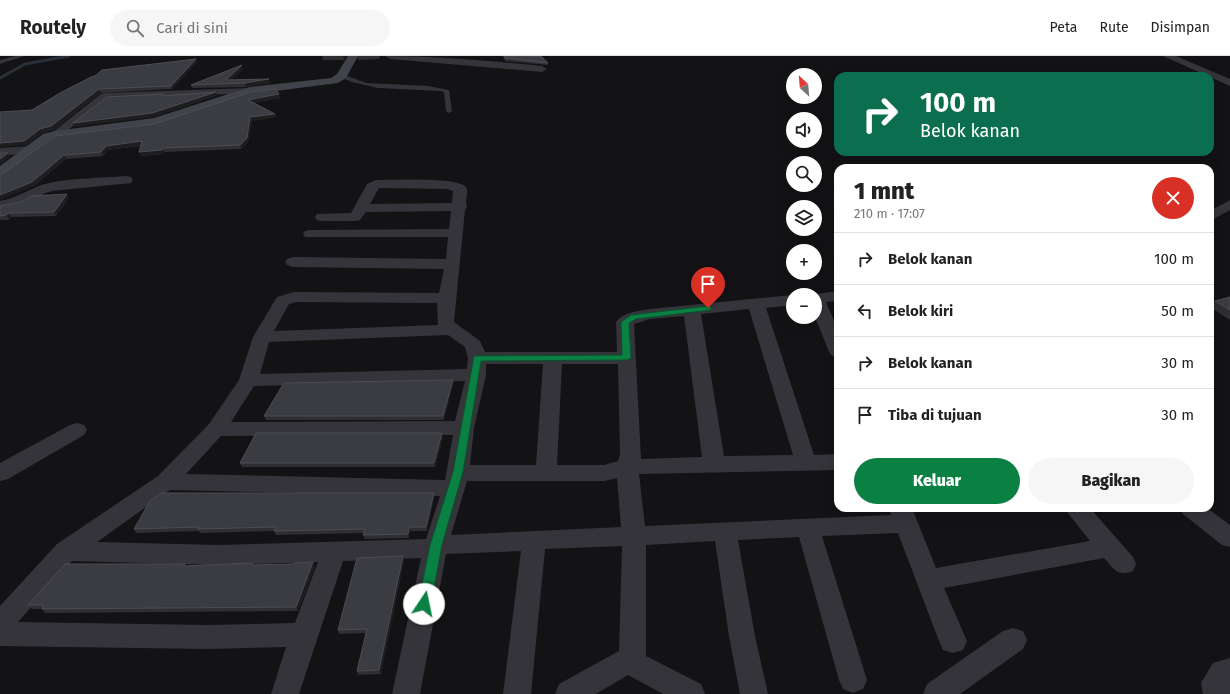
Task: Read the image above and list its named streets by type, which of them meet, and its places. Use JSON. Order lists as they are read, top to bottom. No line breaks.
{"north":"top left","page":{"header":"Routely","search":"Cari di sini","nav":["Peta","Rute","Disimpan"],"map_buttons":["+","−"],"turn":["100 m","Belok kanan"],"heading":["1 mnt","210 m · 17:07"],"list":[{"name":"Belok kanan","value":"100 m"},{"name":"Belok kiri","value":"50 m"},{"name":"Belok kanan","value":"30 m"},{"name":"Tiba di tujuan","value":"30 m"}],"buttons":["Keluar","Bagikan"]}}
